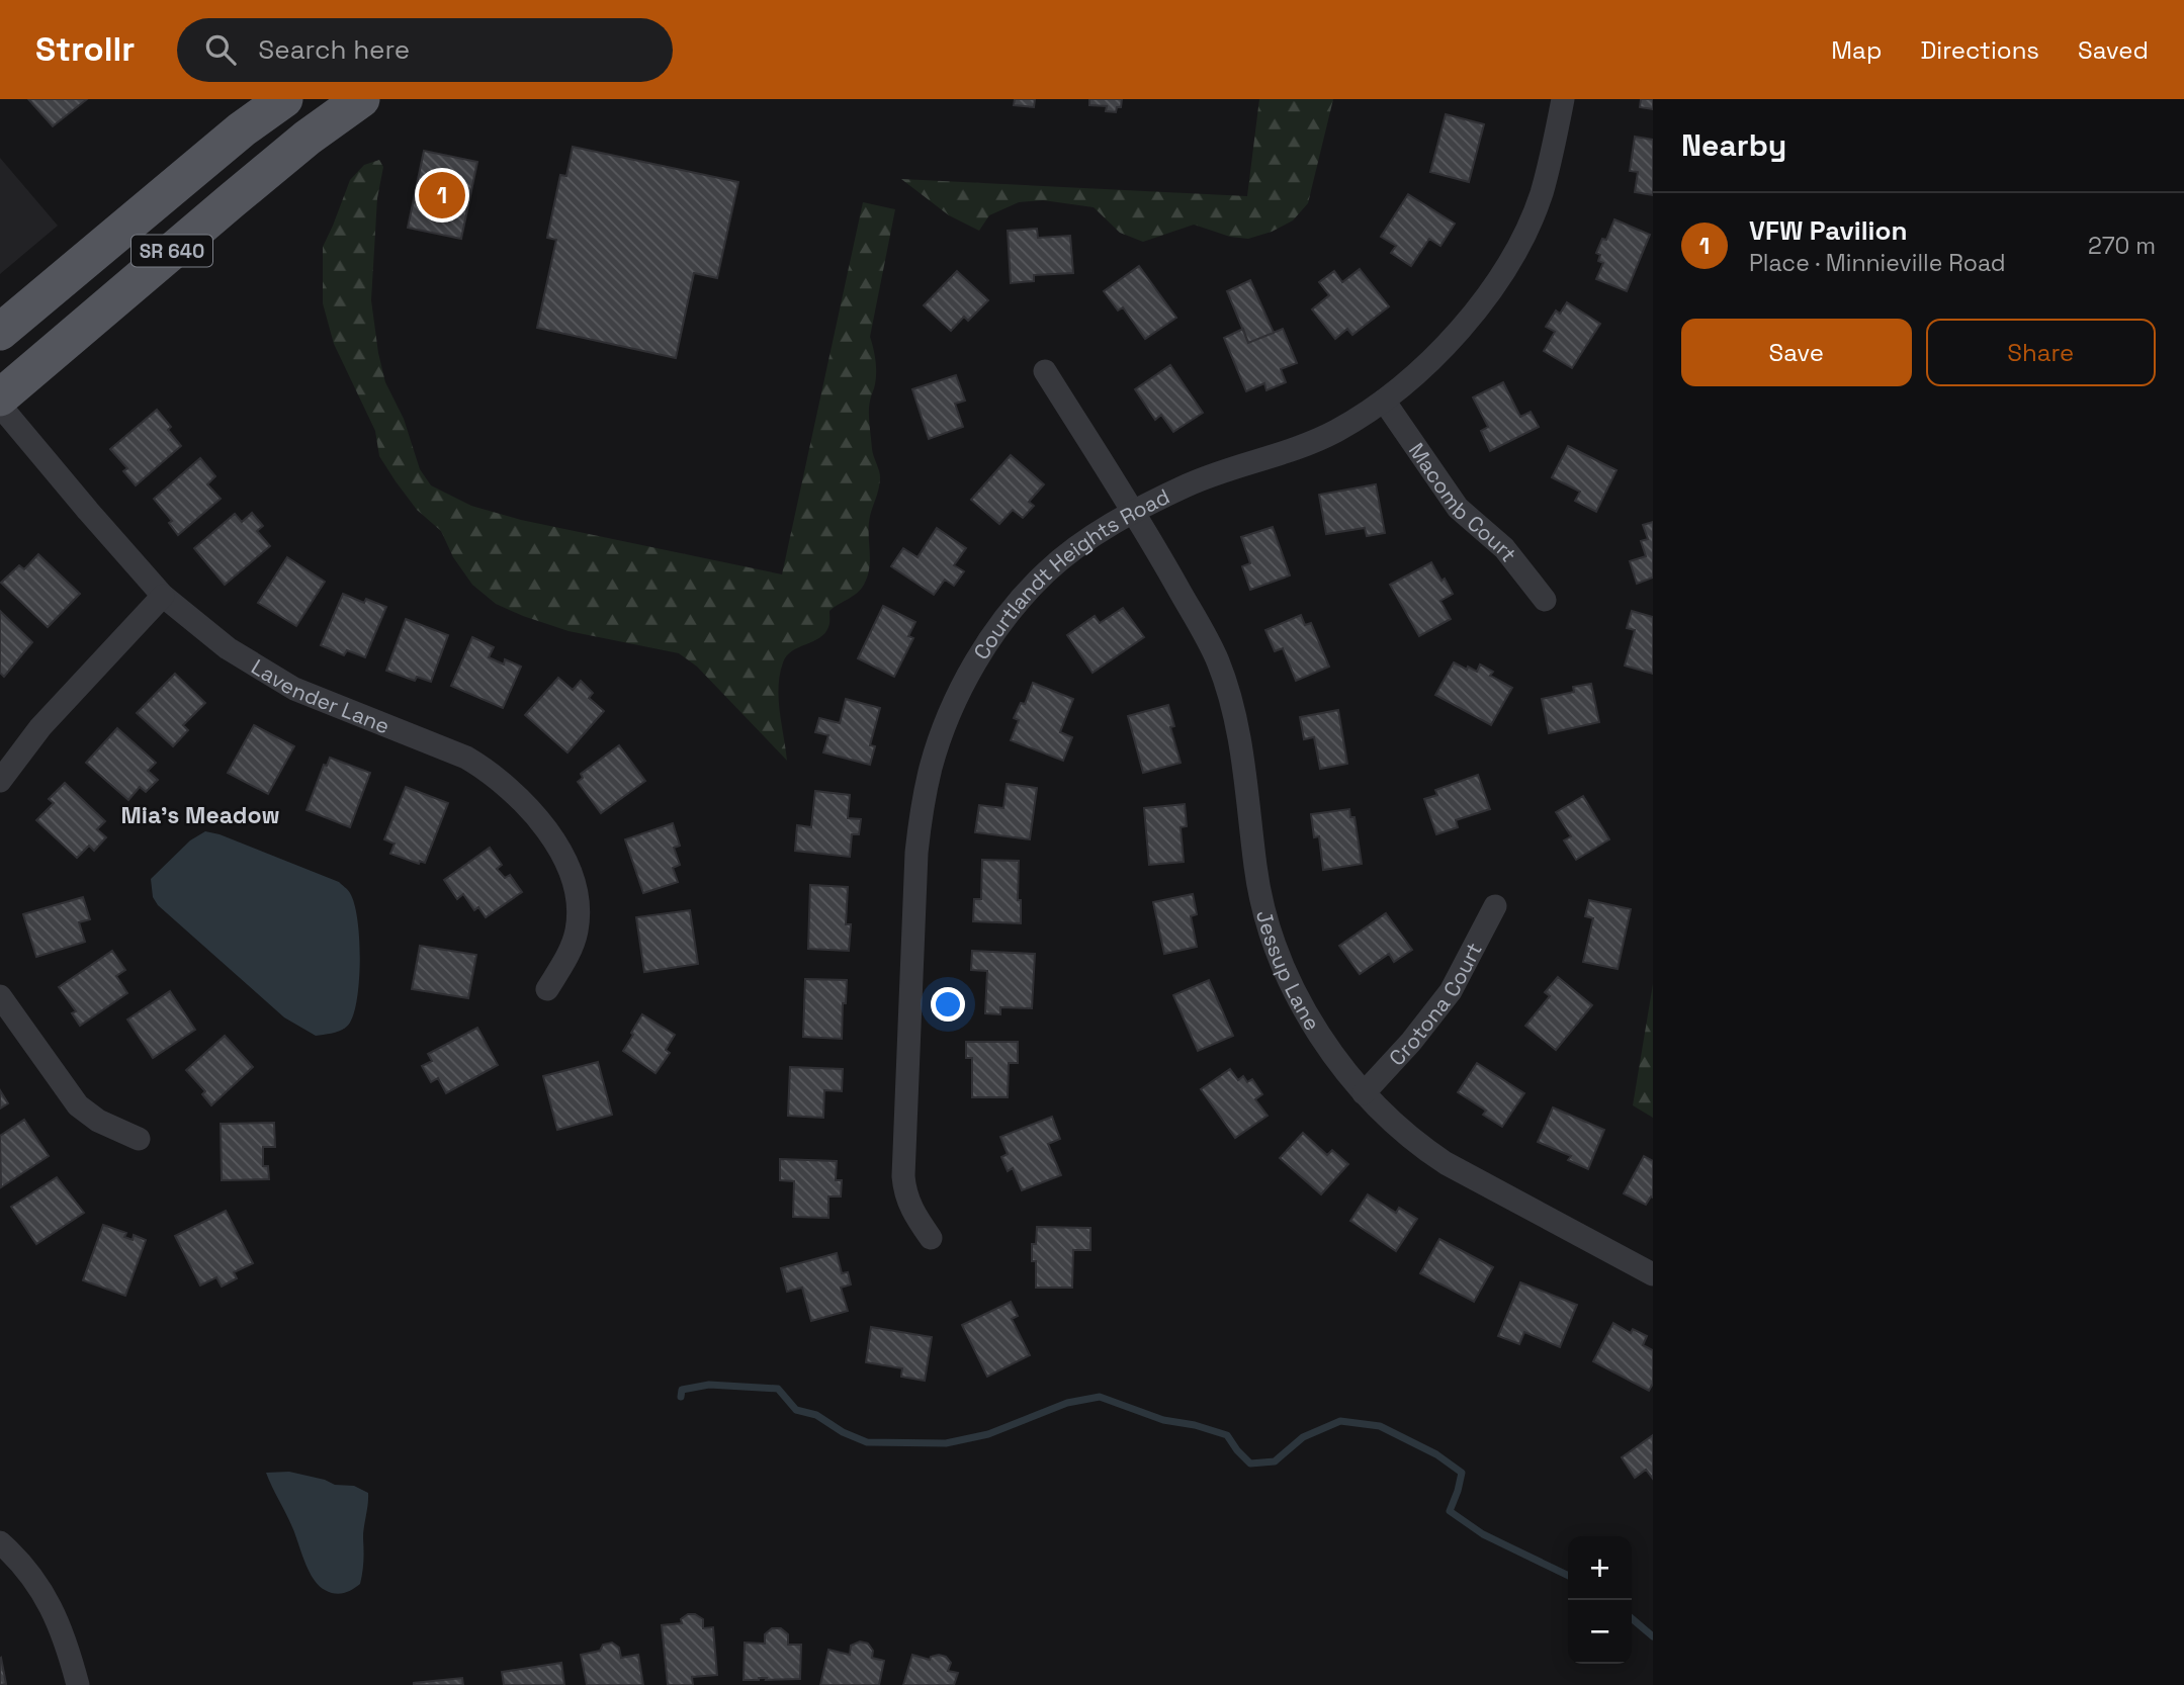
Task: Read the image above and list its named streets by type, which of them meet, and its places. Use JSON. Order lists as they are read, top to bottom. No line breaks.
{"streets":{"main road":["SR 640"],"street":["Macomb Court","Courtlandt Heights Road","Lavender Lane","Jessup Lane","Crotona Court"]},"crossings":[["Macomb Court","Courtlandt Heights Road"],["Courtlandt Heights Road","Jessup Lane"],["Jessup Lane","Crotona Court"]],"districts":["Mia's Meadow"],"page":{"header":"Strollr","search":"Search here","nav":["Map","Directions","Saved"],"heading":"Nearby","pins":"1","list":[{"mark":"1","name":"VFW Pavilion","note":"Place · Minnieville Road","value":"270 m"}],"buttons":["Save","Share"],"map_buttons":["+","−"]}}
